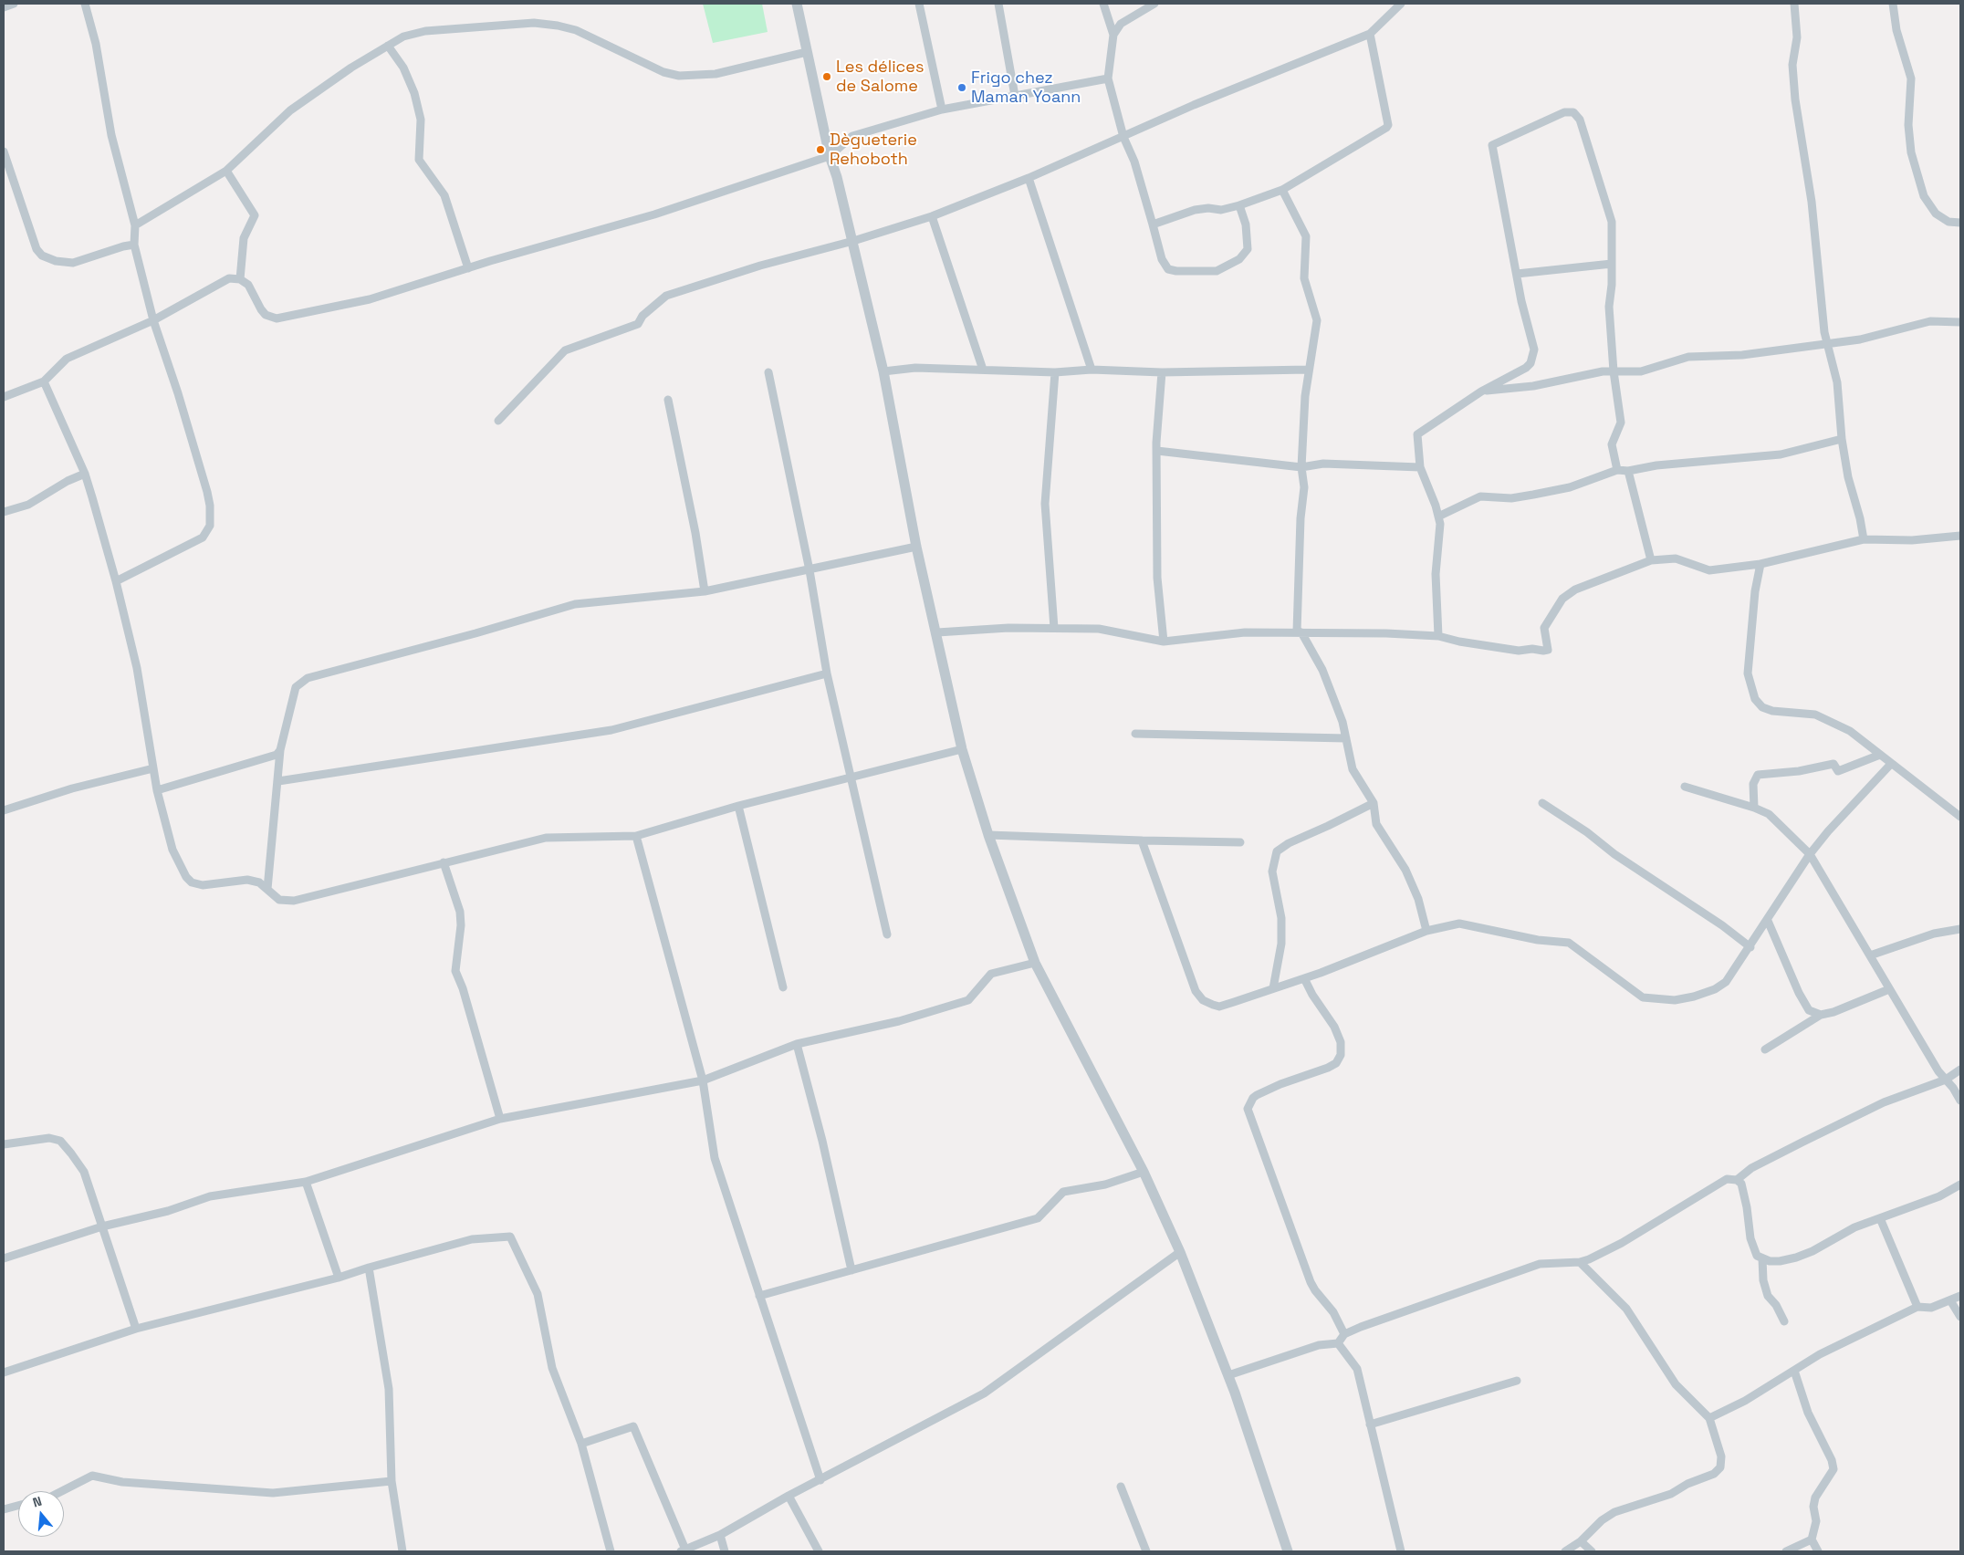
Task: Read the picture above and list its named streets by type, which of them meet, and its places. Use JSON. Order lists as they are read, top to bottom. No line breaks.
{"places":["Les délices de Salome","Frigo chez Maman Yoann","Dègueterie Rehoboth"],"north":"top"}
